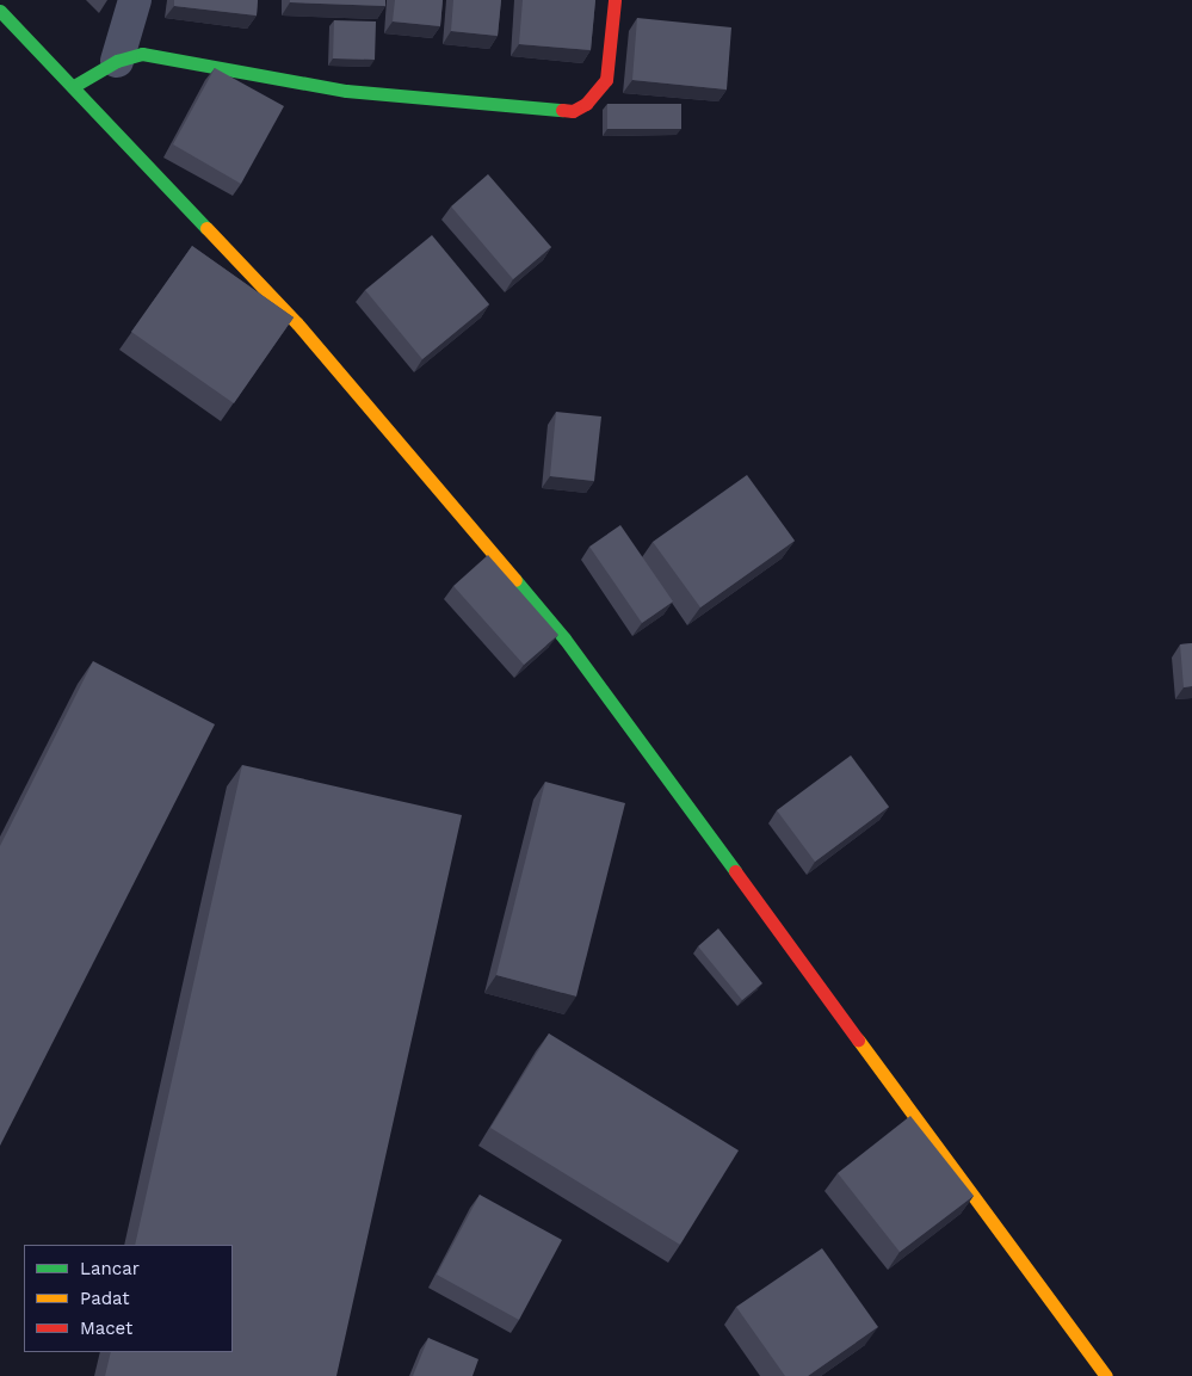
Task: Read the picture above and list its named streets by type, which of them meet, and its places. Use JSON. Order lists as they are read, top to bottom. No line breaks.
{"legend":["Lancar","Padat","Macet"]}
